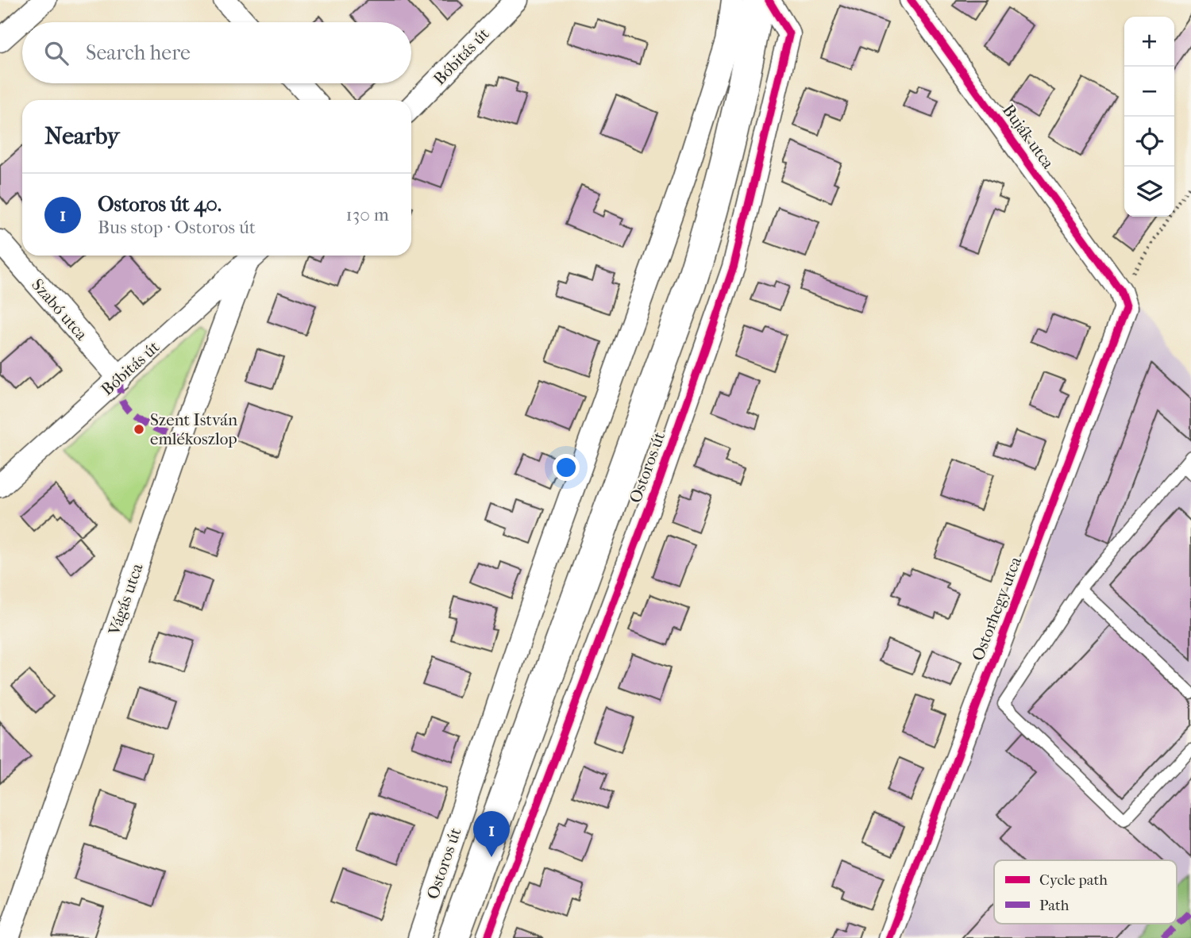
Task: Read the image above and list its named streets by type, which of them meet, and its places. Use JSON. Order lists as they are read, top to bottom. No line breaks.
{"streets":{"main road":["Ostoros út"],"street":["Bóbitás út","Buják utca","Szabó utca","Vágás utca","Ostorhegy utca"]},"crossings":[["Bóbitás út","Szabó utca"],["Bóbitás út","Vágás utca"],["Buják utca","Ostorhegy utca"]],"places":["Szent István emlékoszlop"],"legend":["Cycle path","Path"],"page":{"map_buttons":["+","−"],"search":"Search here","heading":"Nearby","list":[{"mark":"1","name":"Ostoros út 40.","note":"Bus stop · Ostoros út","value":"130 m"}],"pins":"1"}}
